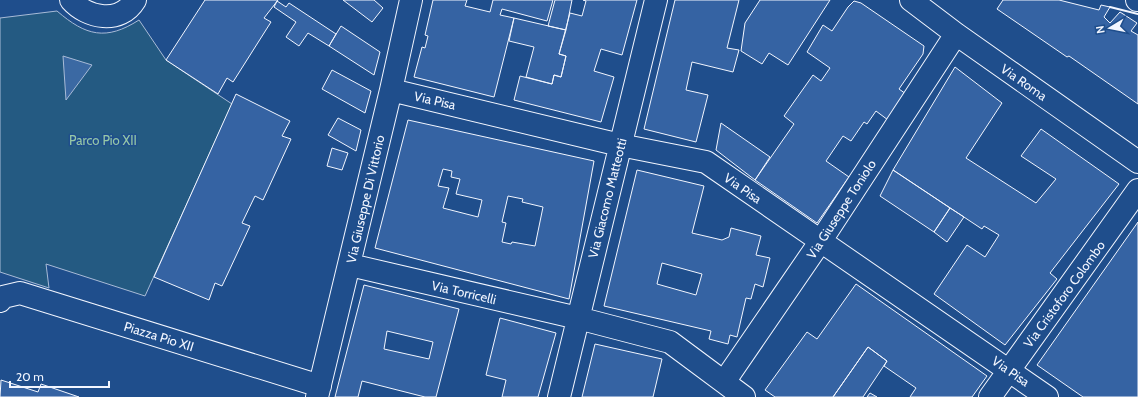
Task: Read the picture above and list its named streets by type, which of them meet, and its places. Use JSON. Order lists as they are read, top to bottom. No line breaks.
{"streets":{"street":["Via Roma","Via Pisa","Via Giacomo Matteotti","Via Giuseppe Di Vittorio","Via Giuseppe Toniolo","Via Torricelli","Via Cristoforo Colombo","Piazza Pio XII"]},"crossings":[["Via Roma","Via Giuseppe Toniolo"],["Via Pisa","Via Giacomo Matteotti"],["Via Pisa","Via Giuseppe Di Vittorio"],["Via Pisa","Via Giuseppe Toniolo"],["Via Pisa","Via Cristoforo Colombo"],["Via Giacomo Matteotti","Via Torricelli"],["Via Giuseppe Di Vittorio","Via Torricelli"],["Via Giuseppe Di Vittorio","Piazza Pio XII"],["Via Giuseppe Toniolo","Via Torricelli"]],"parks":["Parco Pio XII"],"scale_bar":"20 m","north":"left"}
